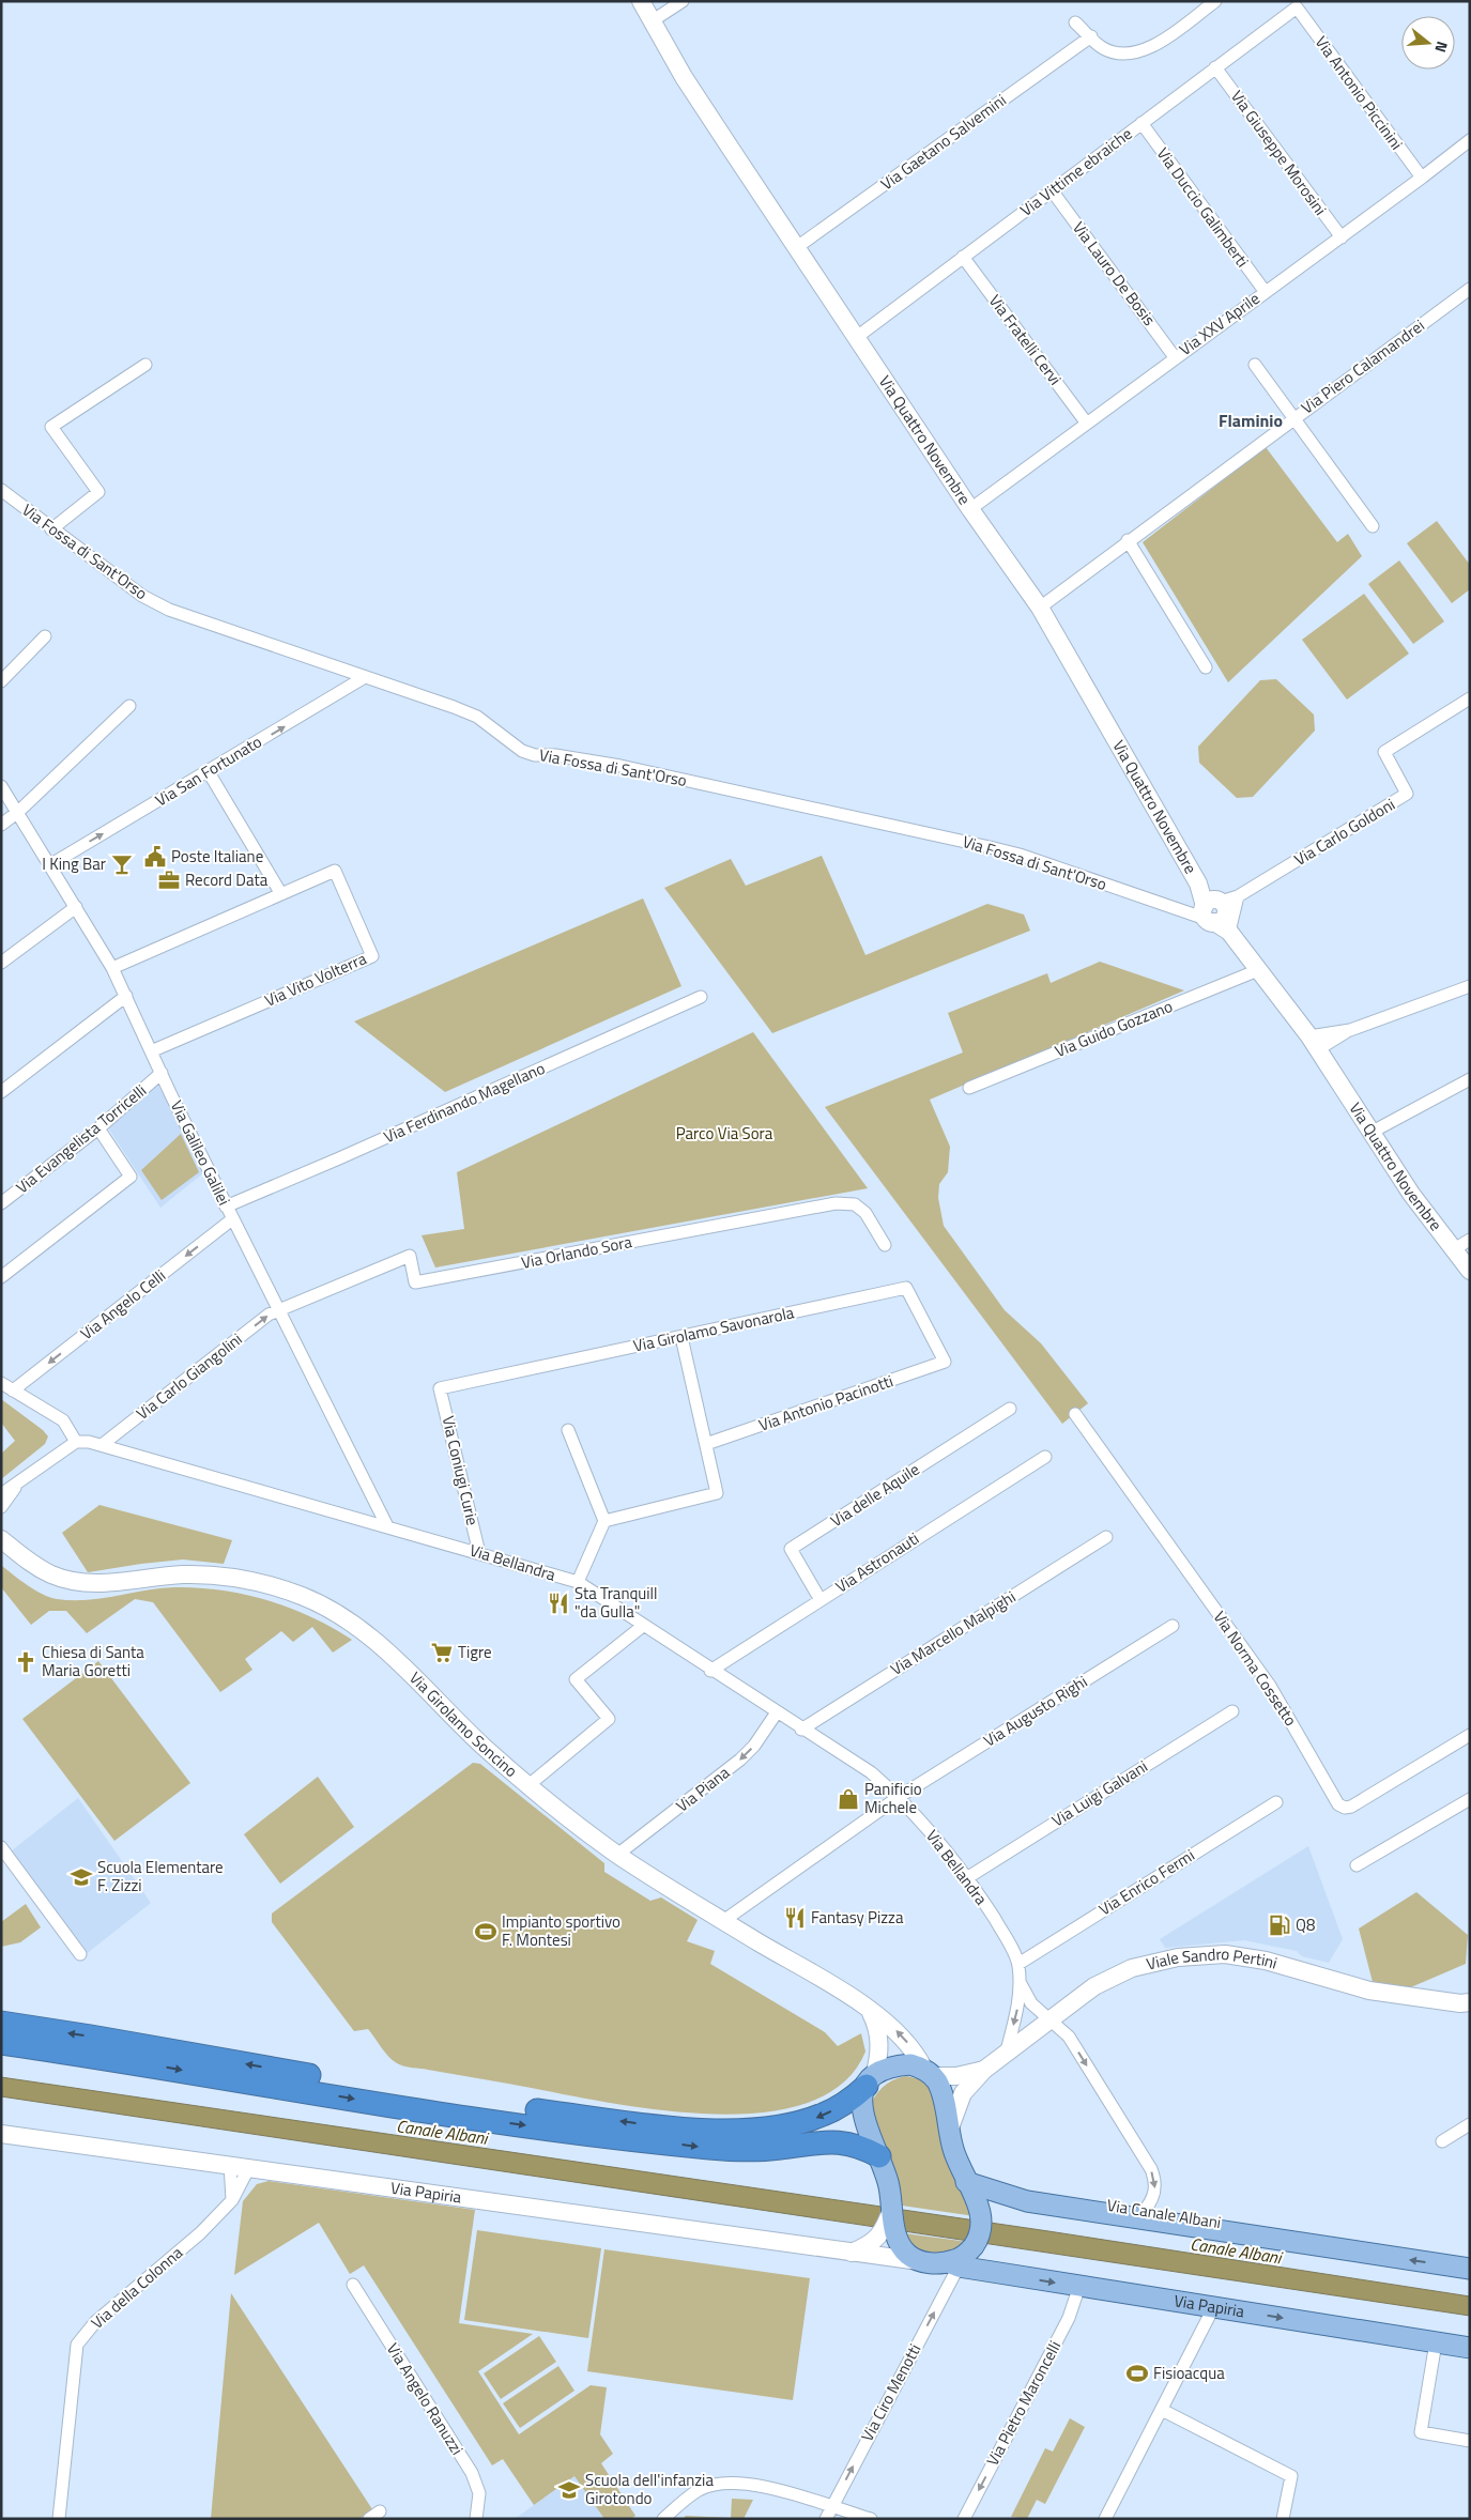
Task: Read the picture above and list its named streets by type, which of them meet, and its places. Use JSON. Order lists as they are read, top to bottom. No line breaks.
{"streets":{"main road":["Via Quattro Novembre","Via Girolamo Soncino","Viale Sandro Pertini","Via Papiria","Via Canale Albani"],"street":["Via Antonio Piccinini","Via Gaetano Salvemini","Via Giuseppe Morosini","Via Vittime ebraiche","Via Duccio Galimberti","Via Lauro De Bosis","Via XXV Aprile","Via Fratelli Cervi","Via Piero Calamandrei","Via Fossa di Sant'Orso","Via San Fortunato","Via Carlo Goldoni","Via Vito Volterra","Via Guido Gozzano","Via Ferdinando Magellano","Via Evangelista Torricelli","Via Galileo Galilei","Via Orlando Sora","Via Angelo Celli","Via Girolamo Savonarola","Via Carlo Giangolini","Via Antonio Pacinotti","Via Coniugi Curie","Via delle Aquile","Via Bellandra","Via Astronauti","Via Marcello Malpighi","Via Norma Cossetto","Via Augusto Righi","Via Piana","Via Luigi Galvani","Via Enrico Fermi","Via della Colonna","Via Ciro Menotti","Via Angelo Ranuzzi","Via Pietro Maroncelli"]},"crossings":[["Via Antonio Piccinini","Via Vittime ebraiche"],["Via Antonio Piccinini","Via XXV Aprile"],["Via Gaetano Salvemini","Via Quattro Novembre"],["Via Giuseppe Morosini","Via Vittime ebraiche"],["Via Giuseppe Morosini","Via XXV Aprile"],["Via Vittime ebraiche","Via Duccio Galimberti"],["Via Vittime ebraiche","Via Lauro De Bosis"],["Via Vittime ebraiche","Via Fratelli Cervi"],["Via Vittime ebraiche","Via Quattro Novembre"],["Via Duccio Galimberti","Via XXV Aprile"],["Via Lauro De Bosis","Via XXV Aprile"],["Via XXV Aprile","Via Fratelli Cervi"],["Via XXV Aprile","Via Quattro Novembre"],["Via Piero Calamandrei","Via Quattro Novembre"],["Via Quattro Novembre","Via Fossa di Sant'Orso"],["Via Quattro Novembre","Via Carlo Goldoni"],["Via Quattro Novembre","Via Guido Gozzano"],["Via Fossa di Sant'Orso","Via San Fortunato"],["Via Fossa di Sant'Orso","Via Carlo Goldoni"],["Via San Fortunato","Via Galileo Galilei"],["Via Vito Volterra","Via Galileo Galilei"],["Via Ferdinando Magellano","Via Galileo Galilei"],["Via Evangelista Torricelli","Via Galileo Galilei"],["Via Galileo Galilei","Via Orlando Sora"],["Via Galileo Galilei","Via Angelo Celli"],["Via Galileo Galilei","Via Carlo Giangolini"],["Via Galileo Galilei","Via Bellandra"],["Via Orlando Sora","Via Carlo Giangolini"],["Via Girolamo Savonarola","Via Antonio Pacinotti"],["Via Girolamo Savonarola","Via Coniugi Curie"],["Via Carlo Giangolini","Via Bellandra"],["Via Coniugi Curie","Via Bellandra"],["Via delle Aquile","Via Astronauti"],["Via Bellandra","Via Astronauti"],["Via Bellandra","Via Marcello Malpighi"],["Via Bellandra","Via Augusto Righi"],["Via Bellandra","Via Piana"],["Via Bellandra","Via Luigi Galvani"],["Via Bellandra","Via Enrico Fermi"],["Via Bellandra","Viale Sandro Pertini"],["Via Bellandra","Via Canale Albani"],["Via Augusto Righi","Via Girolamo Soncino"],["Via Girolamo Soncino","Via Piana"],["Via Girolamo Soncino","Viale Sandro Pertini"],["Via Papiria","Via della Colonna"],["Via Papiria","Via Ciro Menotti"],["Via Papiria","Via Pietro Maroncelli"]],"one_way":["Via Angelo Celli","Via Carlo Giangolini","Via Piana","Via Ciro Menotti","Via Pietro Maroncelli"],"districts":["Flaminio"],"water":["Canale Albani"],"parks":["Parco Via Sora"],"places":{"public building":["Poste Italiane"],"bar":["I King Bar"],"office":["Record Data"],"restaurant":["Sta Tranquill \"da Gulla\"","Fantasy Pizza"],"supermarket":["Tigre"],"church":["Chiesa di Santa Maria Goretti"],"shop":["Panificio Michele"],"school or university":["Scuola Elementare F. Zizzi","Scuola dell'infanzia Girotondo"],"fuel station":["Q8"],"sports":["Impianto sportivo F. Montesi","Fisioacqua"]},"north":"right"}
